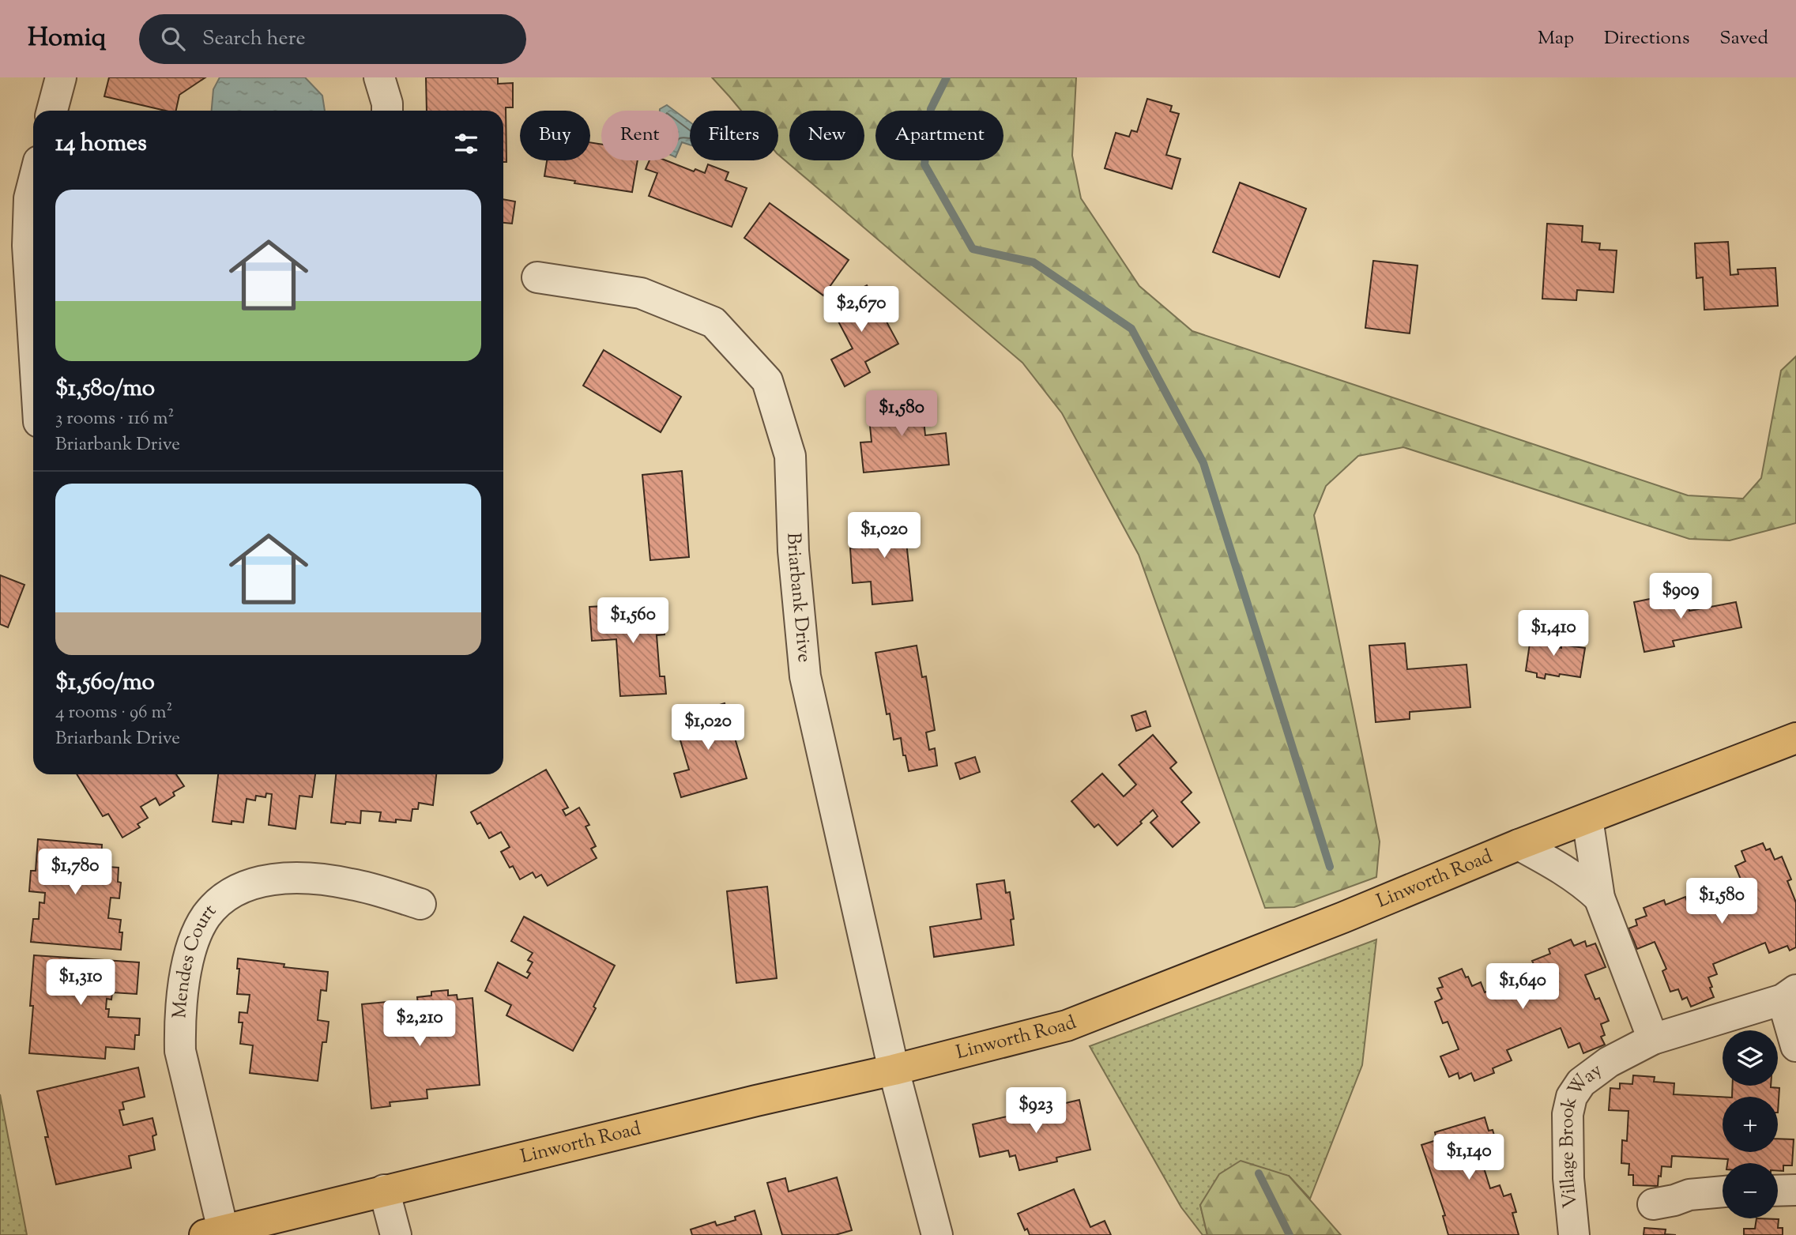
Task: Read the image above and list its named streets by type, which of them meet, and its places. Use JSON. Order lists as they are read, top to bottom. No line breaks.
{"streets":{"main road":["Linworth Road"],"street":["Briarbank Drive","Mendes Court","Village Brook Way"]},"crossings":[["Briarbank Drive","Linworth Road"],["Linworth Road","Mendes Court"]],"page":{"header":"Homiq","search":"Search here","nav":["Map","Directions","Saved"],"chip":["Buy","Rent","Filters","New","Apartment"],"heading":"14 homes","list":[{"name":"$1,580/mo","note":"3 rooms · 116 m² · Briarbank Drive"},{"name":"$1,560/mo","note":"4 rooms · 96 m² · Briarbank Drive"}],"price":["$2,670","$1,580","$1,020","$909","$1,560","$1,410","$1,020","$1,780","$1,580","$1,310","$1,640","$2,210","$923","$1,140"],"map_buttons":["+","−"]}}
